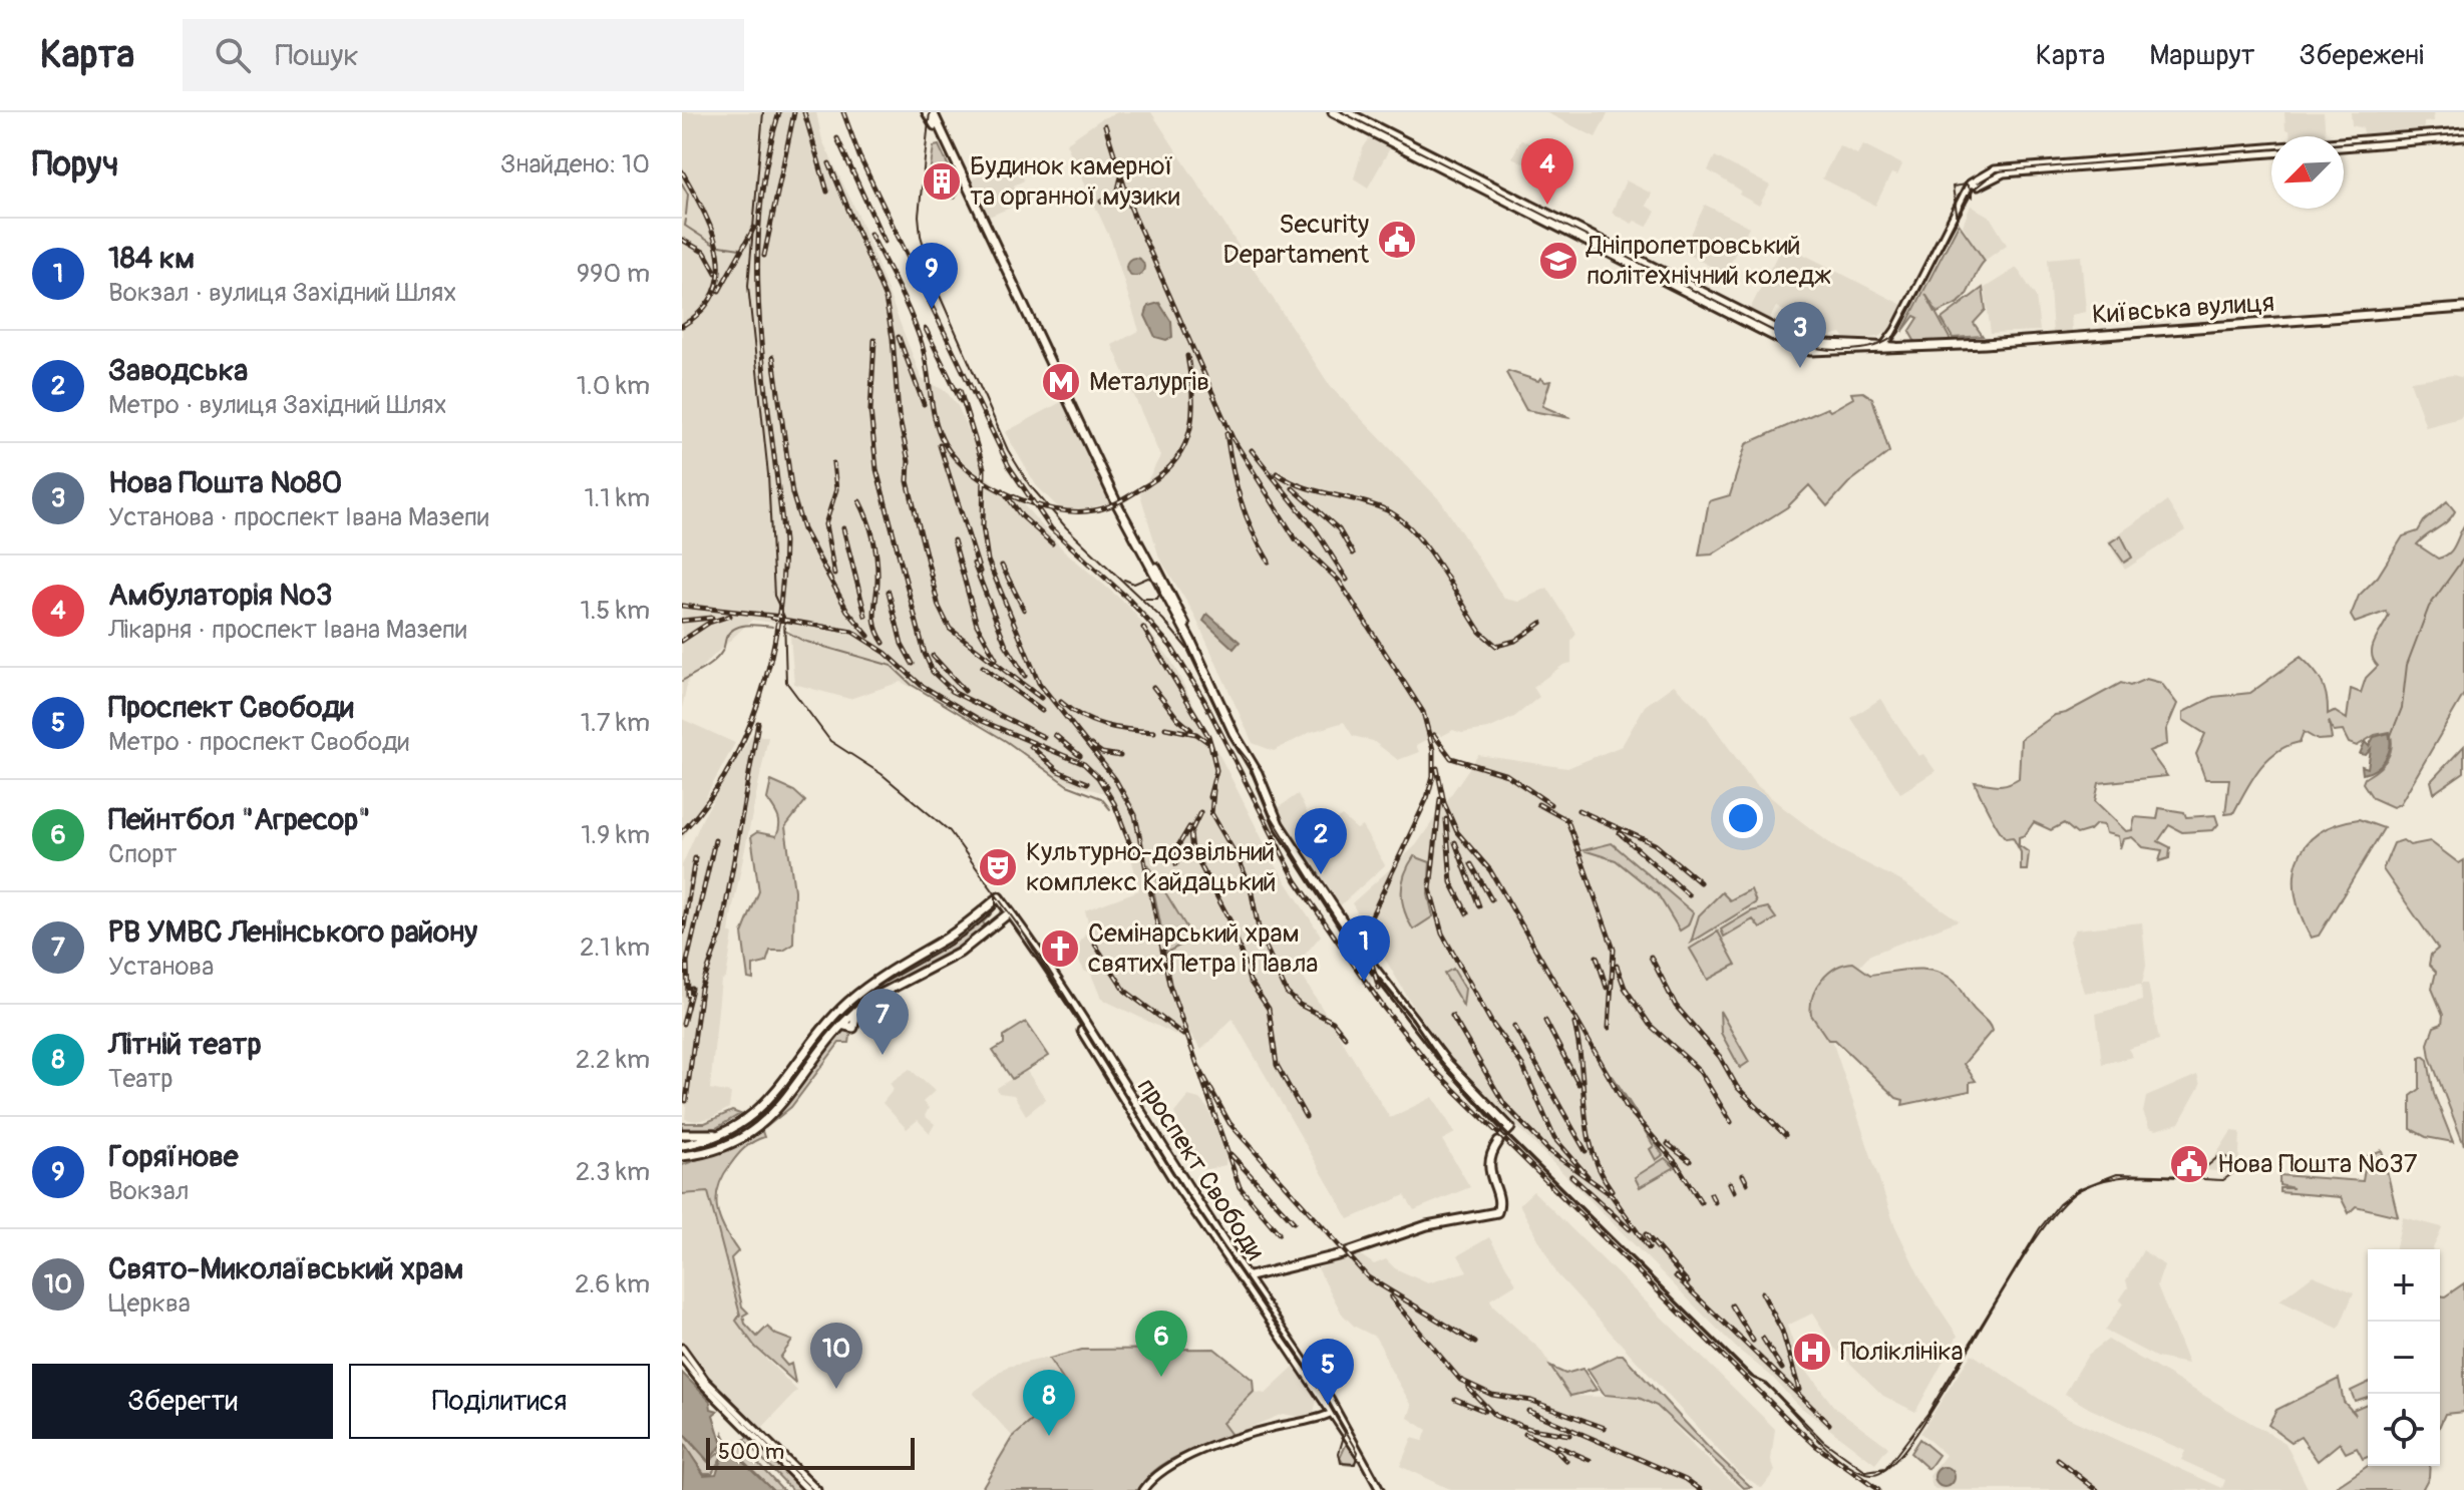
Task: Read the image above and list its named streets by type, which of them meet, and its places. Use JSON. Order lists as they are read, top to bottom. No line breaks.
{"streets":{"highway":["Київська вулиця","проспект Свободи"]},"places":{"building":["Будинок камерної та органної музики"],"public building":["Security Departament","Нова Пошта №37"],"school or university":["Дніпропетровський політехнічний коледж"],"metro station":["Металургів"],"theatre":["Культурно-дозвільний комплекс Кайдацький"],"church":["Семінарський храм святих Петра і Павла"],"hospital":["Поліклініка"]},"scale_bar":"500 m","north":"bottom left","page":{"header":"Карта","search":"Пошук","nav":["Карта","Маршрут","Збережені"],"heading":["Поруч","Знайдено: 10"],"pins":["4","9","3","2","1","7","6","10","5","8"],"list":[{"mark":"1","name":"184 км","note":"Вокзал · вулиця Західний Шлях","value":"990 m"},{"mark":"2","name":"Заводська","note":"Метро · вулиця Західний Шлях","value":"1.0 km"},{"mark":"3","name":"Нова Пошта №80","note":"Установа · проспект Івана Мазепи","value":"1.1 km"},{"mark":"4","name":"Амбулаторія №3","note":"Лікарня · проспект Івана Мазепи","value":"1.5 km"},{"mark":"5","name":"Проспект Свободи","note":"Метро · проспект Свободи","value":"1.7 km"},{"mark":"6","name":"Пейнтбол \"Агресор\"","note":"Спорт","value":"1.9 km"},{"mark":"7","name":"РВ УМВС Ленінського району","note":"Установа","value":"2.1 km"},{"mark":"8","name":"Лiтнiй театр","note":"Театр","value":"2.2 km"},{"mark":"9","name":"Горяїнове","note":"Вокзал","value":"2.3 km"},{"mark":"10","name":"Свято-Миколаївський храм","note":"Церква","value":"2.6 km"}],"map_buttons":["+","−"],"buttons":["Зберегти","Поділитися"],"scale":"500 m"}}
